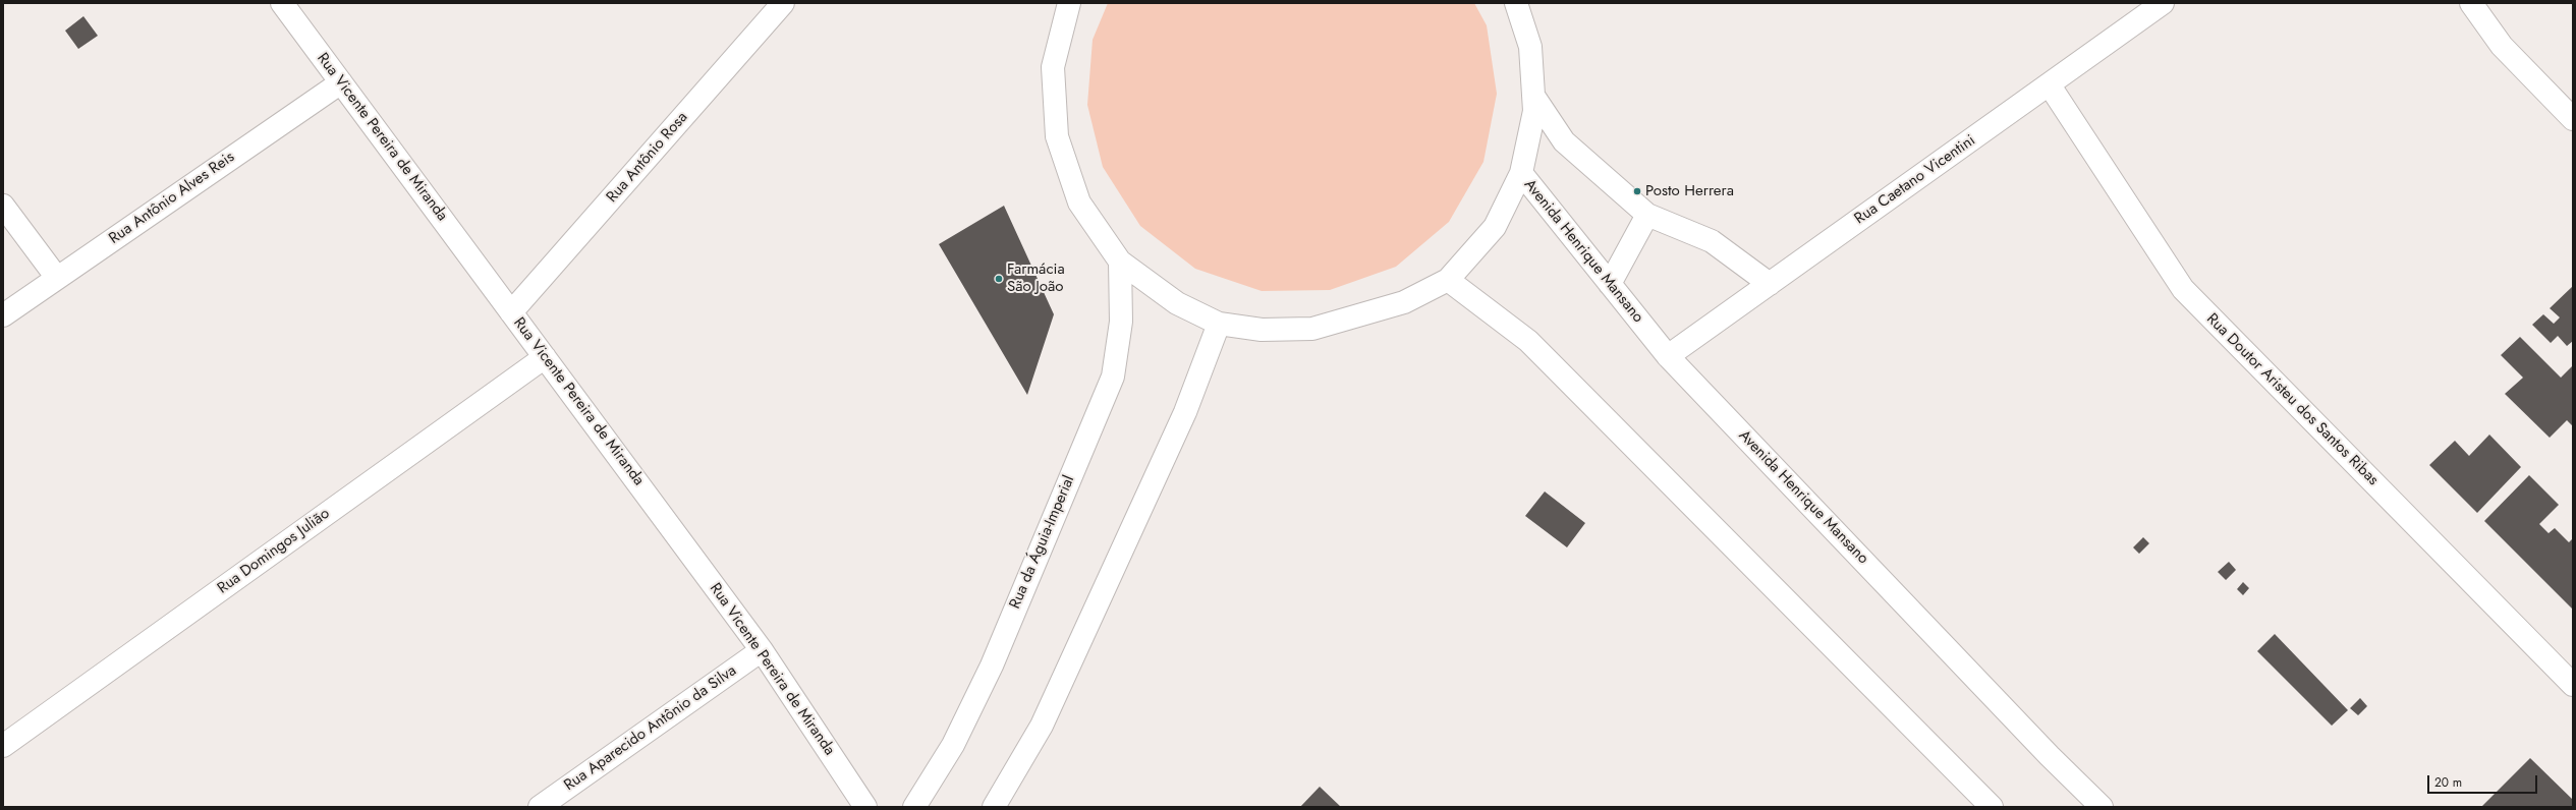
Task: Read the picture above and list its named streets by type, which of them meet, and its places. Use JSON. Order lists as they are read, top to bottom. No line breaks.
{"streets":{"street":["Rua Vicente Pereira de Miranda","Rua Antônio Rosa","Rua Caetano Vicentini","Rua Antônio Alves Reis","Avenida Henrique Mansano","Rua Doutor Aristeu dos Santos Ribas","Rua da Águia-Imperial","Rua Domingos Julião","Rua Aparecido Antônio da Silva"]},"crossings":[["Rua Vicente Pereira de Miranda","Rua Antônio Rosa"],["Rua Vicente Pereira de Miranda","Rua Antônio Alves Reis"],["Rua Vicente Pereira de Miranda","Rua Domingos Julião"],["Rua Vicente Pereira de Miranda","Rua Aparecido Antônio da Silva"],["Rua Caetano Vicentini","Avenida Henrique Mansano"],["Rua Caetano Vicentini","Rua Doutor Aristeu dos Santos Ribas"]],"places":["Posto Herrera","Farmácia São João"],"scale_bar":"20 m"}
